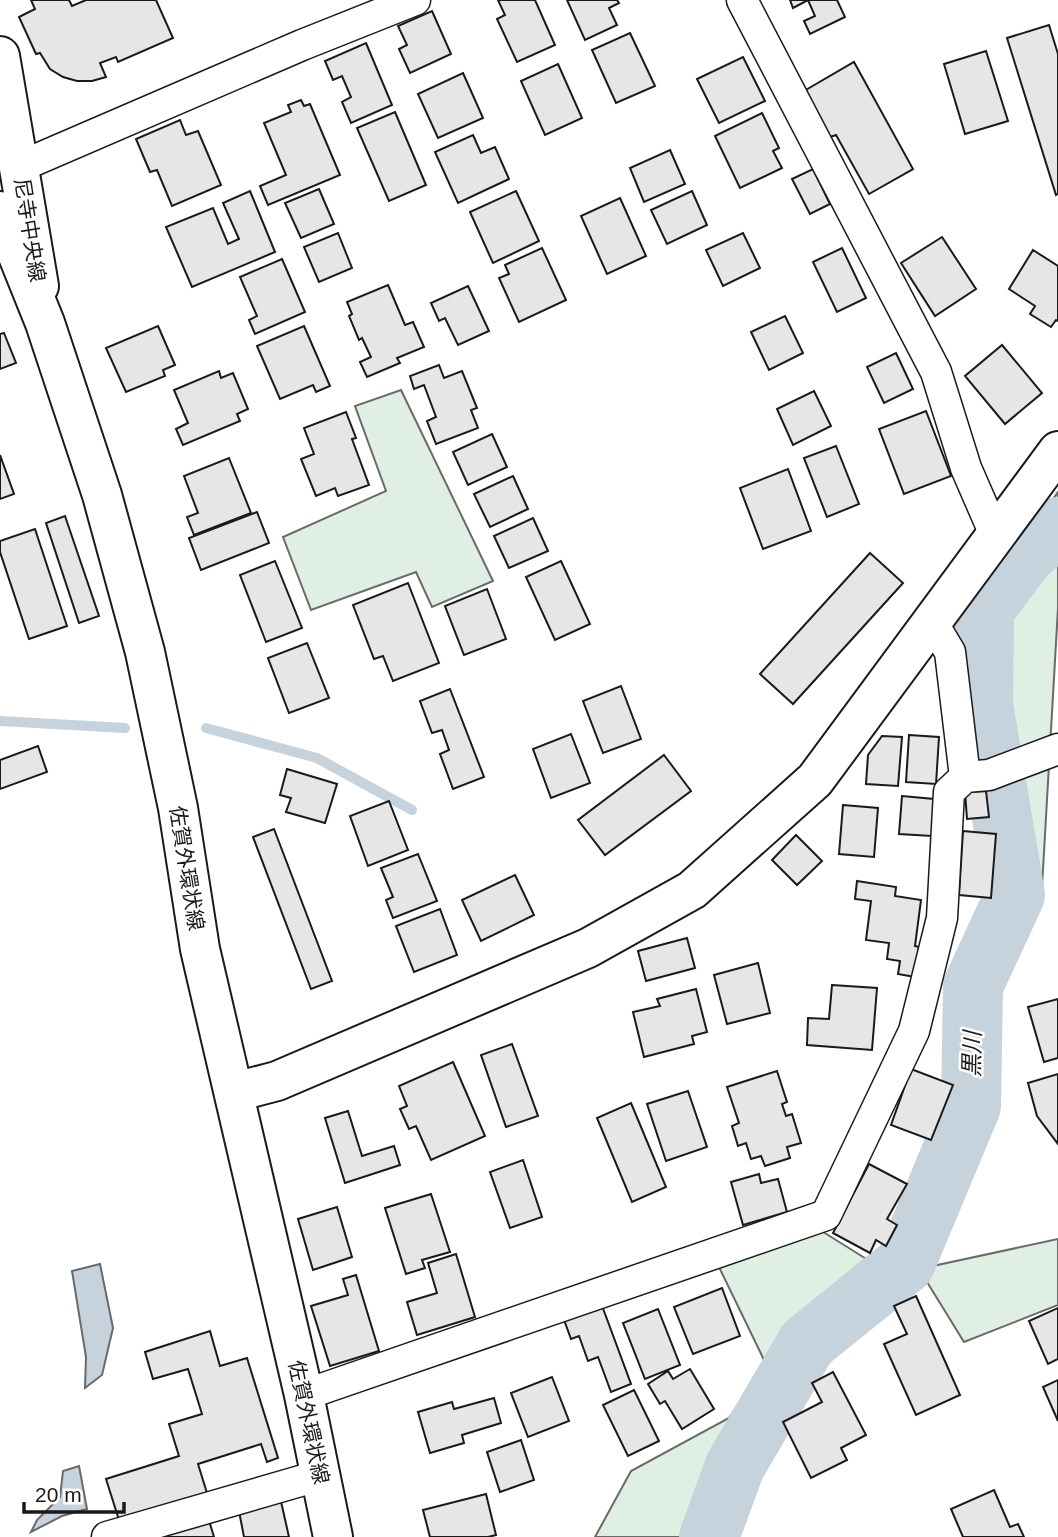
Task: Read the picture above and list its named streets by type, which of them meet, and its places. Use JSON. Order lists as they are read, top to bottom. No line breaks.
{"streets":{"main road":["尼寺中央線","佐賀外環状線"]},"crossings":[["尼寺中央線","佐賀外環状線"]],"water":["黒川"],"scale_bar":"20 m"}
